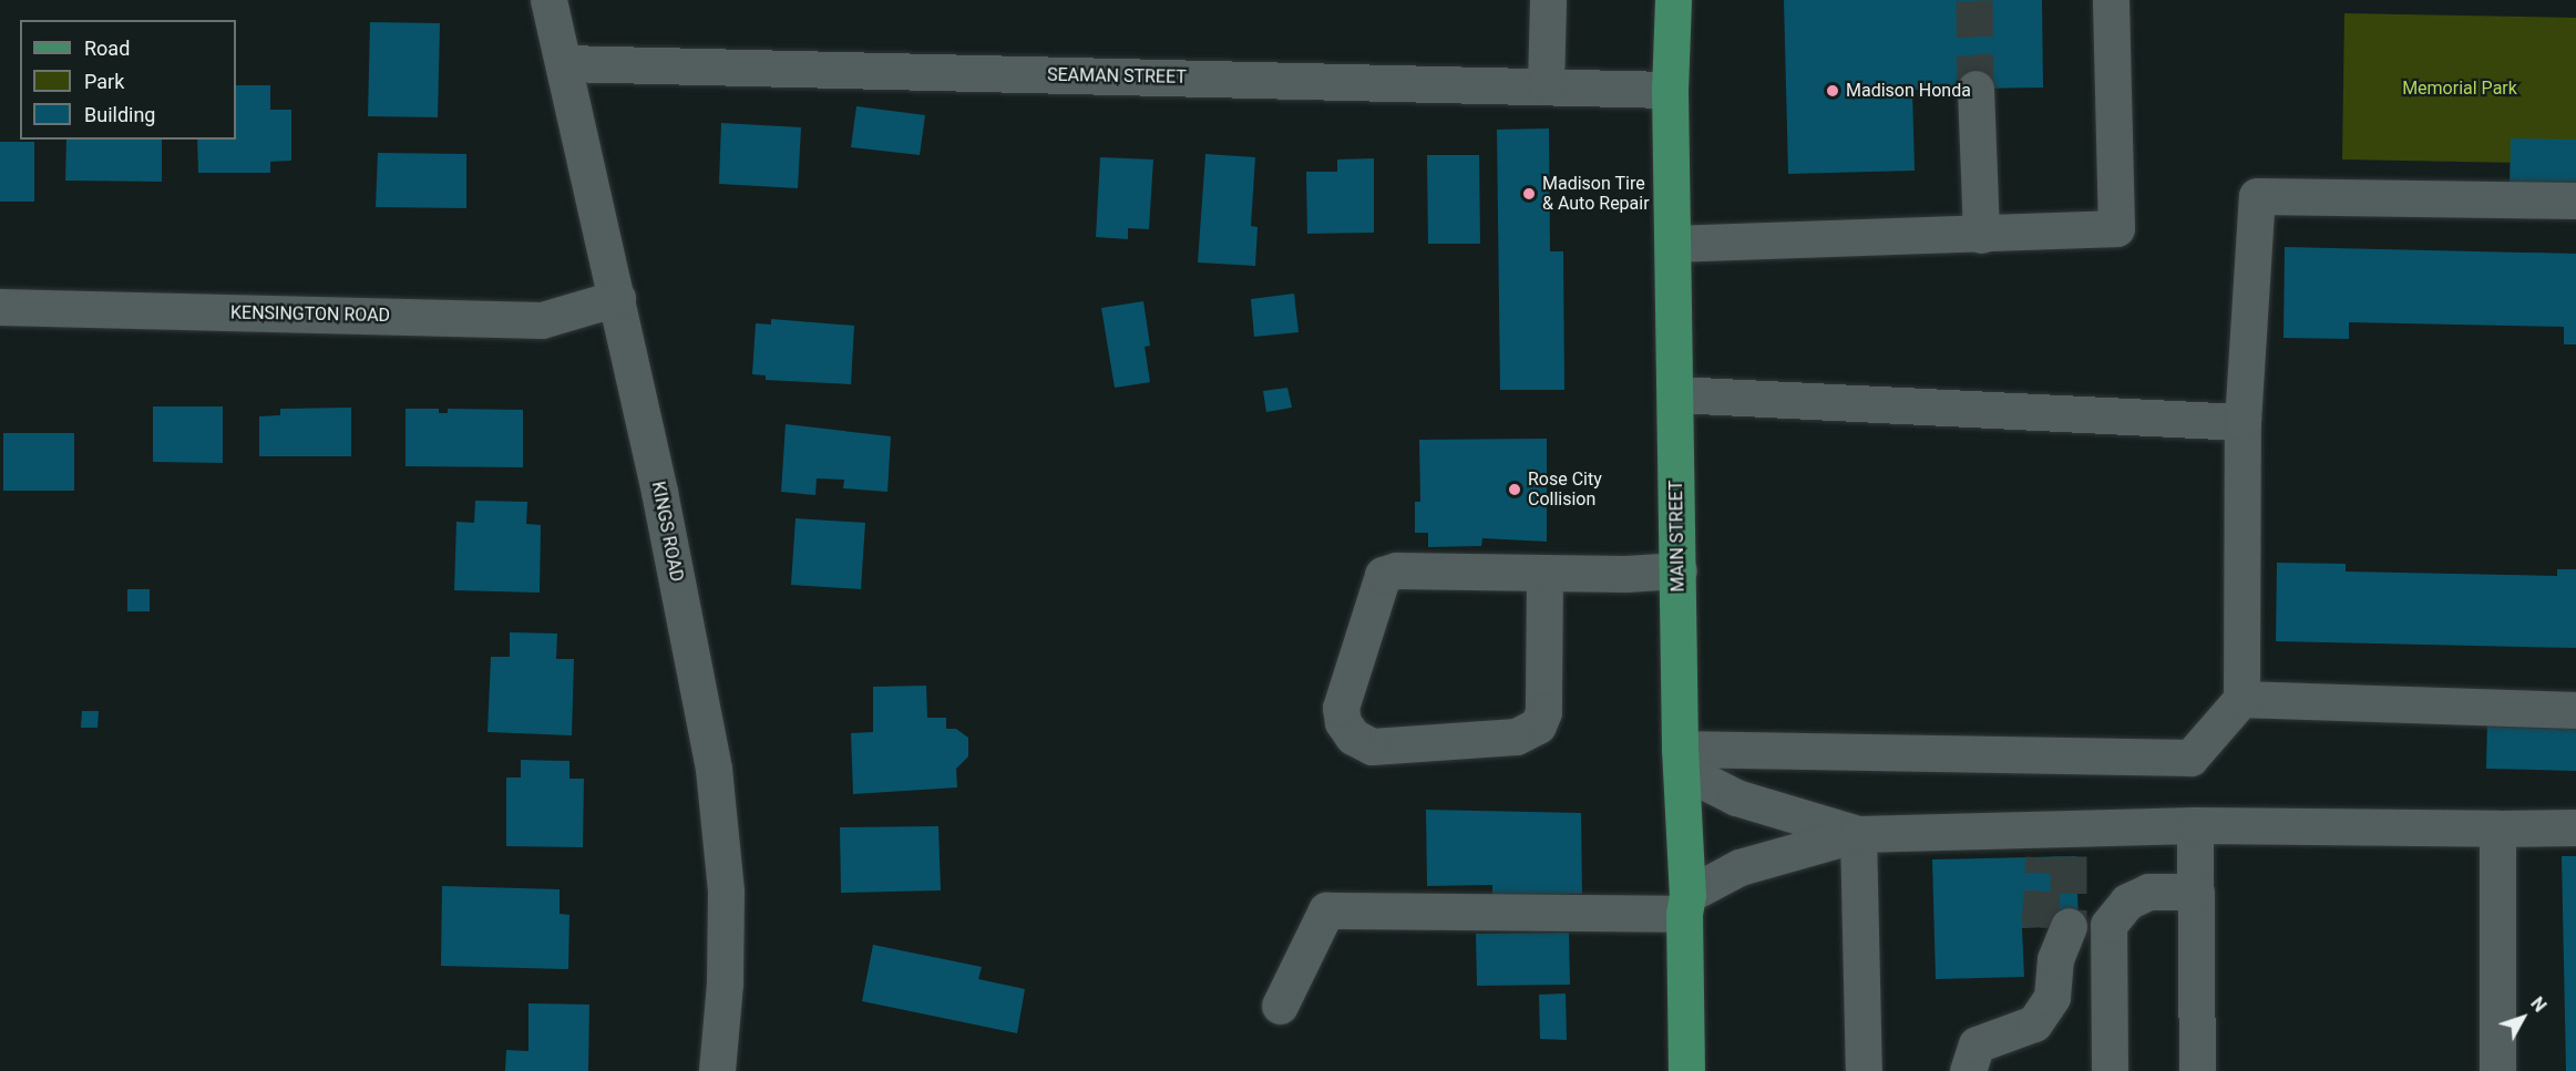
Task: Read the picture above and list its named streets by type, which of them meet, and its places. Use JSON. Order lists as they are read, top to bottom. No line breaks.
{"streets":{"main road":["MAIN STREET"],"street":["SEAMAN STREET","KENSINGTON ROAD","KINGS ROAD"]},"crossings":[["SEAMAN STREET","KINGS ROAD"],["SEAMAN STREET","MAIN STREET"],["KENSINGTON ROAD","KINGS ROAD"]],"parks":["Memorial Park"],"places":["Madison Honda","Madison Tire & Auto Repair","Rose City Collision"],"legend":["Road","Park","Building"],"north":"top right"}
